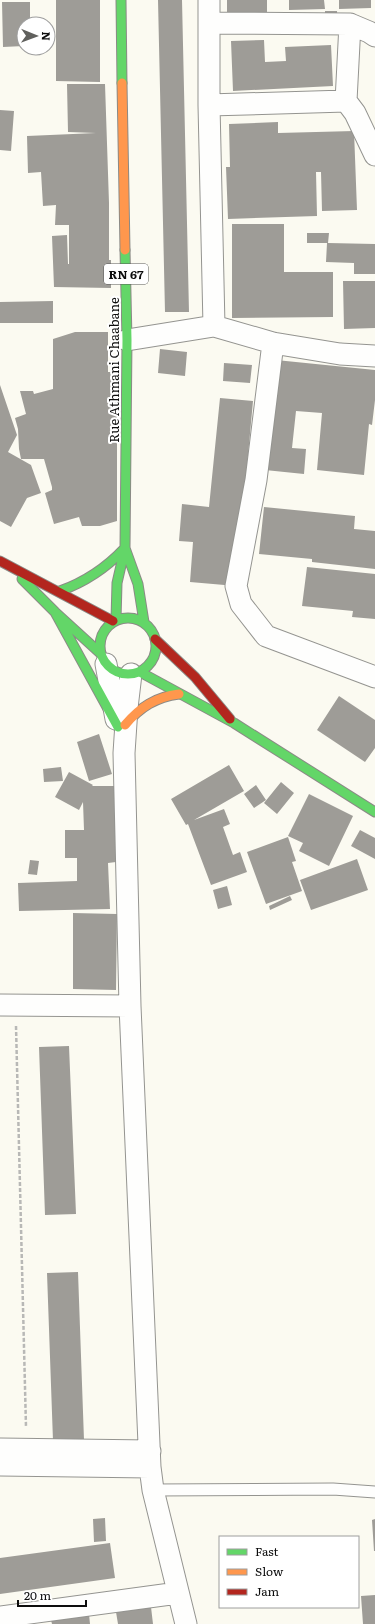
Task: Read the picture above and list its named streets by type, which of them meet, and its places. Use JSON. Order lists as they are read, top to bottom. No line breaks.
{"streets":{"main road":["RN 67","Rue Athmani Chaabane"]},"crossings":[["RN 67","Rue Athmani Chaabane"]],"legend":["Fast","Slow","Jam"],"scale_bar":"20 m","north":"right"}
